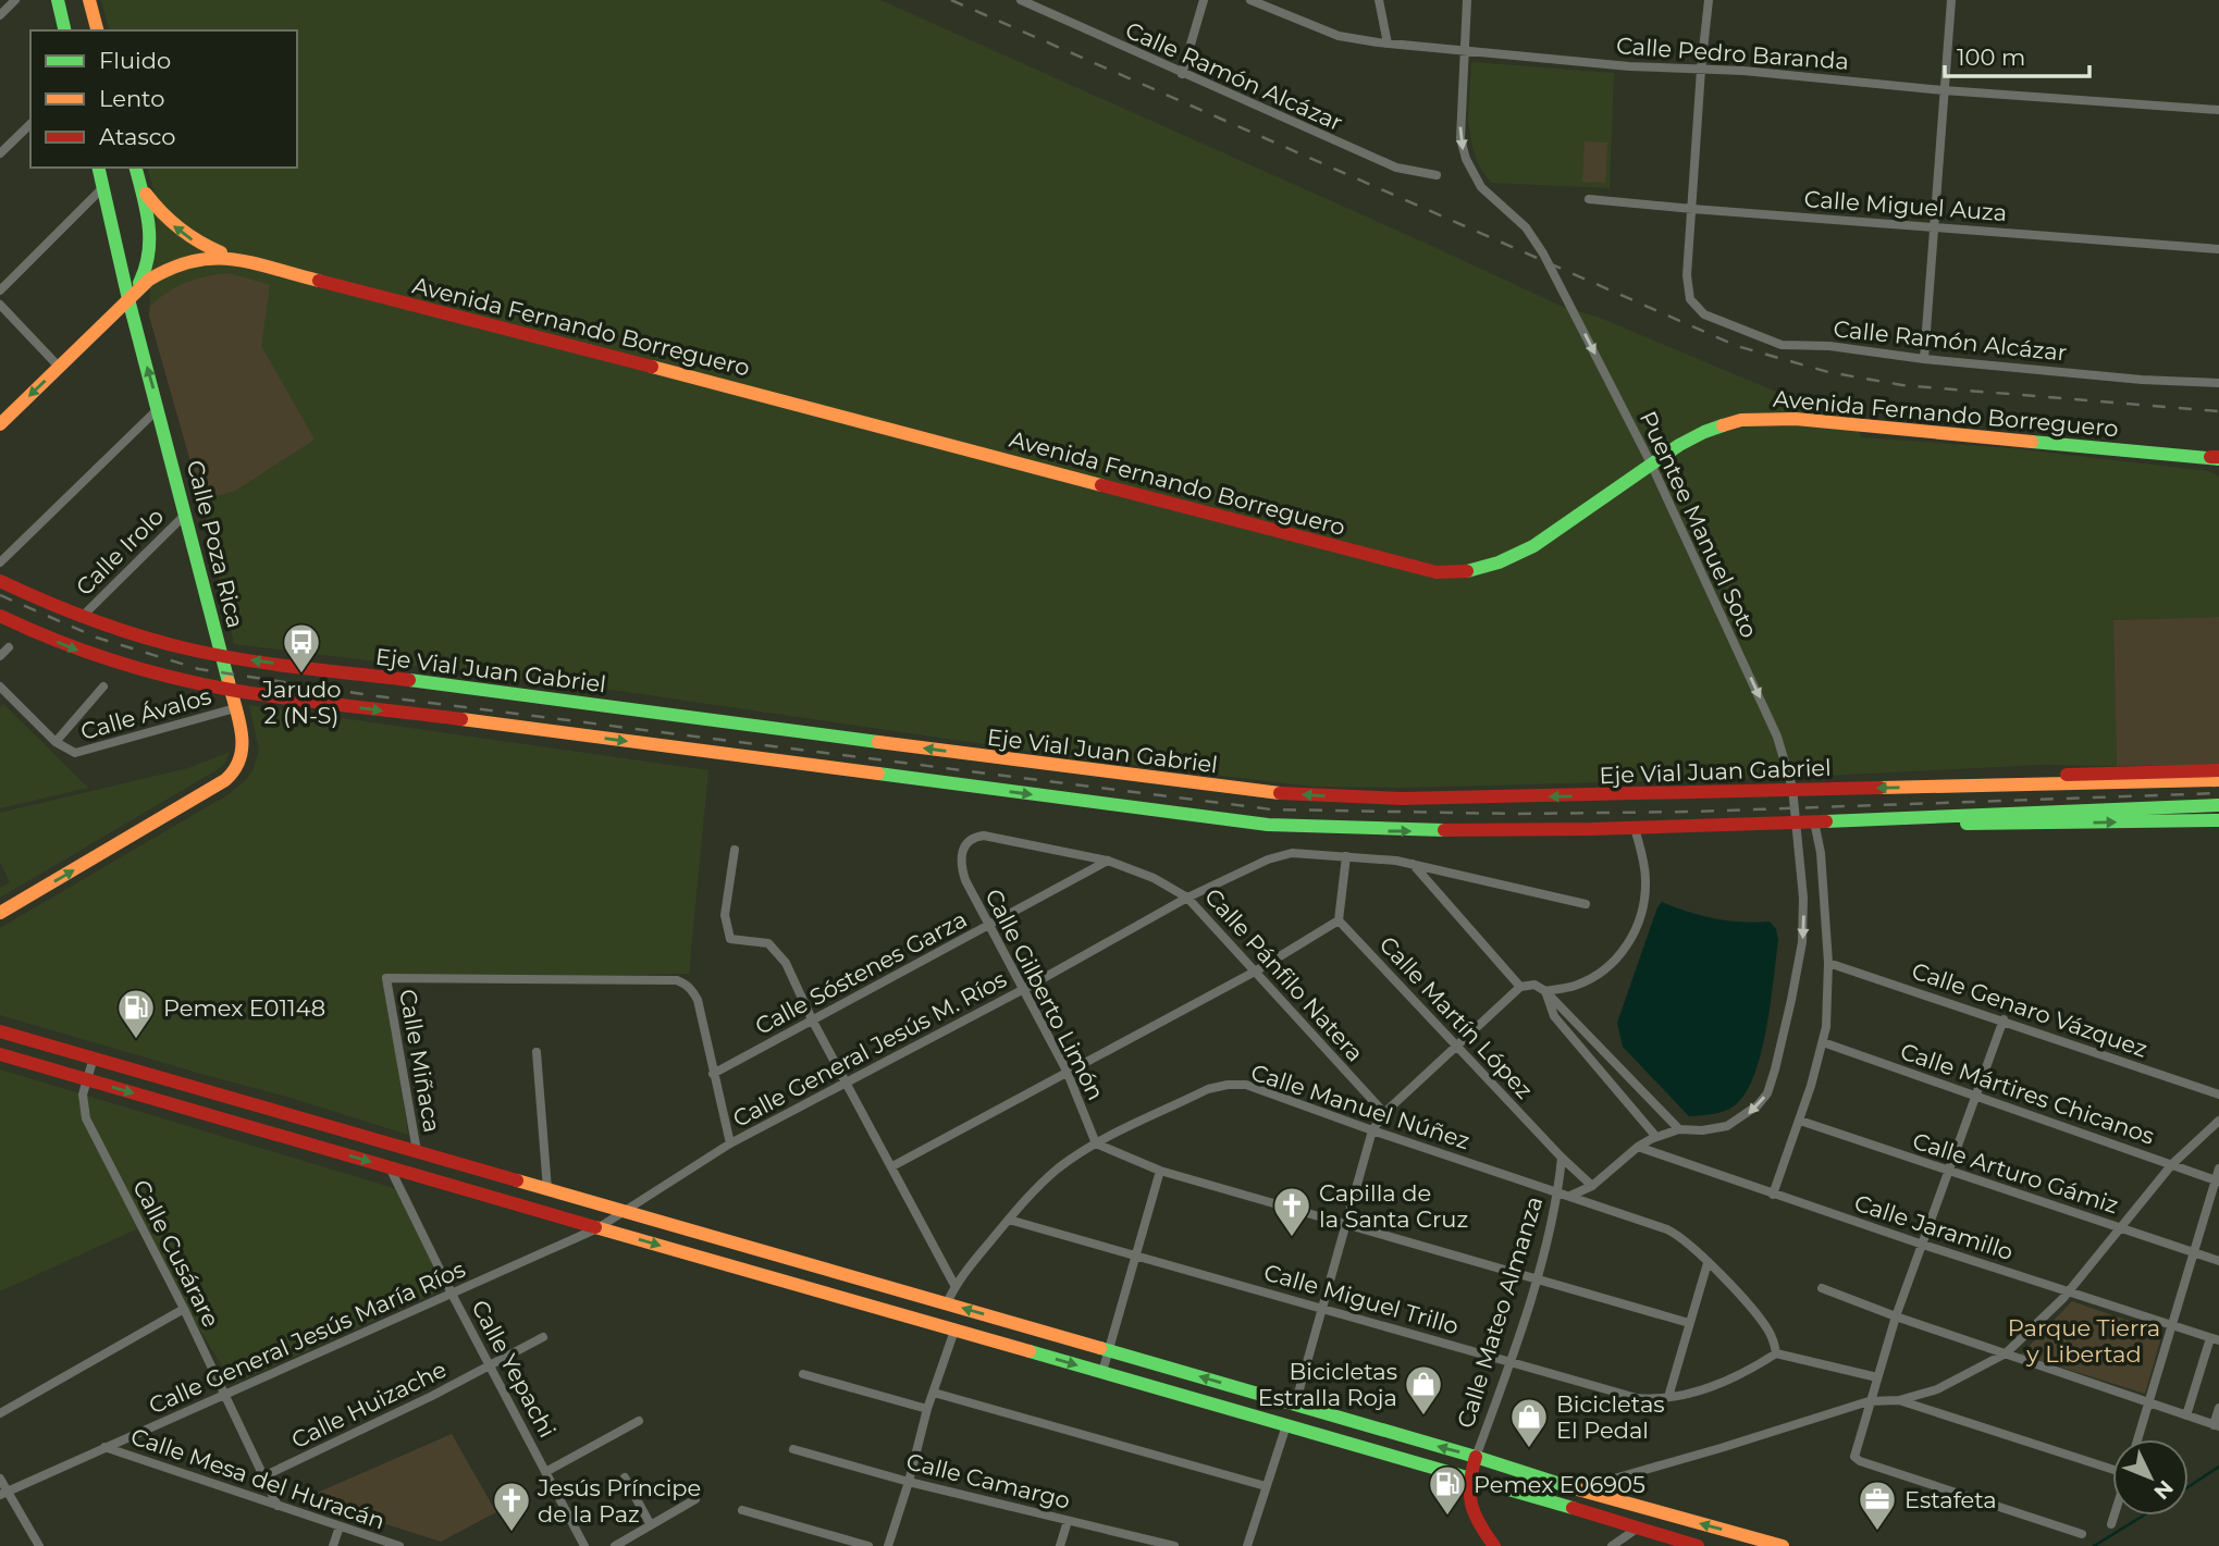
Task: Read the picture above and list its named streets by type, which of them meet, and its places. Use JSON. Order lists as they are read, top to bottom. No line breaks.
{"streets":{"main road":["Avenida Fernando Borreguero","Calle Poza Rica","Eje Vial Juan Gabriel","Calle Mateo Almanza"],"street":["Calle Pedro Baranda","Calle Ramón Alcázar","Calle Miguel Auza","Puentee Manuel Soto","Calle Irolo","Calle Ávalos","Calle Sóstenes Garza","Calle Pánfilo Natera","Calle Gilberto Limón","Calle Genaro Vázquez","Calle Martín López","Calle General Jesús M. Ríos","Calle Miñaca","Calle Mártires Chicanos","Calle Manuel Núñez","Calle Arturo Gámiz","Calle Jaramillo","Calle Cusárare","Calle Miguel Trillo","Calle General Jesús María Ríos","Calle Yepachi","Calle Huizache","Calle Mesa del Huracán","Calle Camargo"]},"crossings":[["Calle Pedro Baranda","Puentee Manuel Soto"],["Calle Ramón Alcázar","Calle Miguel Auza"],["Avenida Fernando Borreguero","Calle Poza Rica"],["Puentee Manuel Soto","Calle Mateo Almanza"],["Calle Poza Rica","Calle Irolo"],["Calle Poza Rica","Eje Vial Juan Gabriel"],["Calle Poza Rica","Calle Ávalos"],["Calle Irolo","Eje Vial Juan Gabriel"],["Calle Sóstenes Garza","Calle Pánfilo Natera"],["Calle Sóstenes Garza","Calle Gilberto Limón"],["Calle Sóstenes Garza","Calle Miñaca"],["Calle Pánfilo Natera","Calle Gilberto Limón"],["Calle Pánfilo Natera","Calle General Jesús M. Ríos"],["Calle Gilberto Limón","Calle General Jesús M. Ríos"],["Calle Gilberto Limón","Calle Manuel Núñez"],["Calle Martín López","Calle Mateo Almanza"],["Calle General Jesús M. Ríos","Calle General Jesús María Ríos"],["Calle Manuel Núñez","Calle Miguel Trillo"],["Calle Manuel Núñez","Calle Mateo Almanza"],["Calle Jaramillo","Calle Mateo Almanza"],["Calle Cusárare","Calle General Jesús María Ríos"],["Calle Cusárare","Calle Huizache"],["Calle Cusárare","Calle Mesa del Huracán"],["Calle Miguel Trillo","Calle Mateo Almanza"],["Calle General Jesús María Ríos","Calle Yepachi"],["Calle General Jesús María Ríos","Calle Mesa del Huracán"],["Calle Yepachi","Calle Huizache"]],"one_way":["Puentee Manuel Soto"],"parks":["Parque Tierra y Libertad"],"places":{"bus stop":["Jarudo 2 (N-S)"],"fuel station":["Pemex E01148","Pemex E06905"],"church":["Capilla de la Santa Cruz","Jesús Príncipe de la Paz"],"shop":["Bicicletas Estralla Roja","Bicicletas El Pedal"],"office":["Estafeta"]},"legend":["Fluido","Lento","Atasco"],"scale_bar":"100 m","north":"bottom right"}
